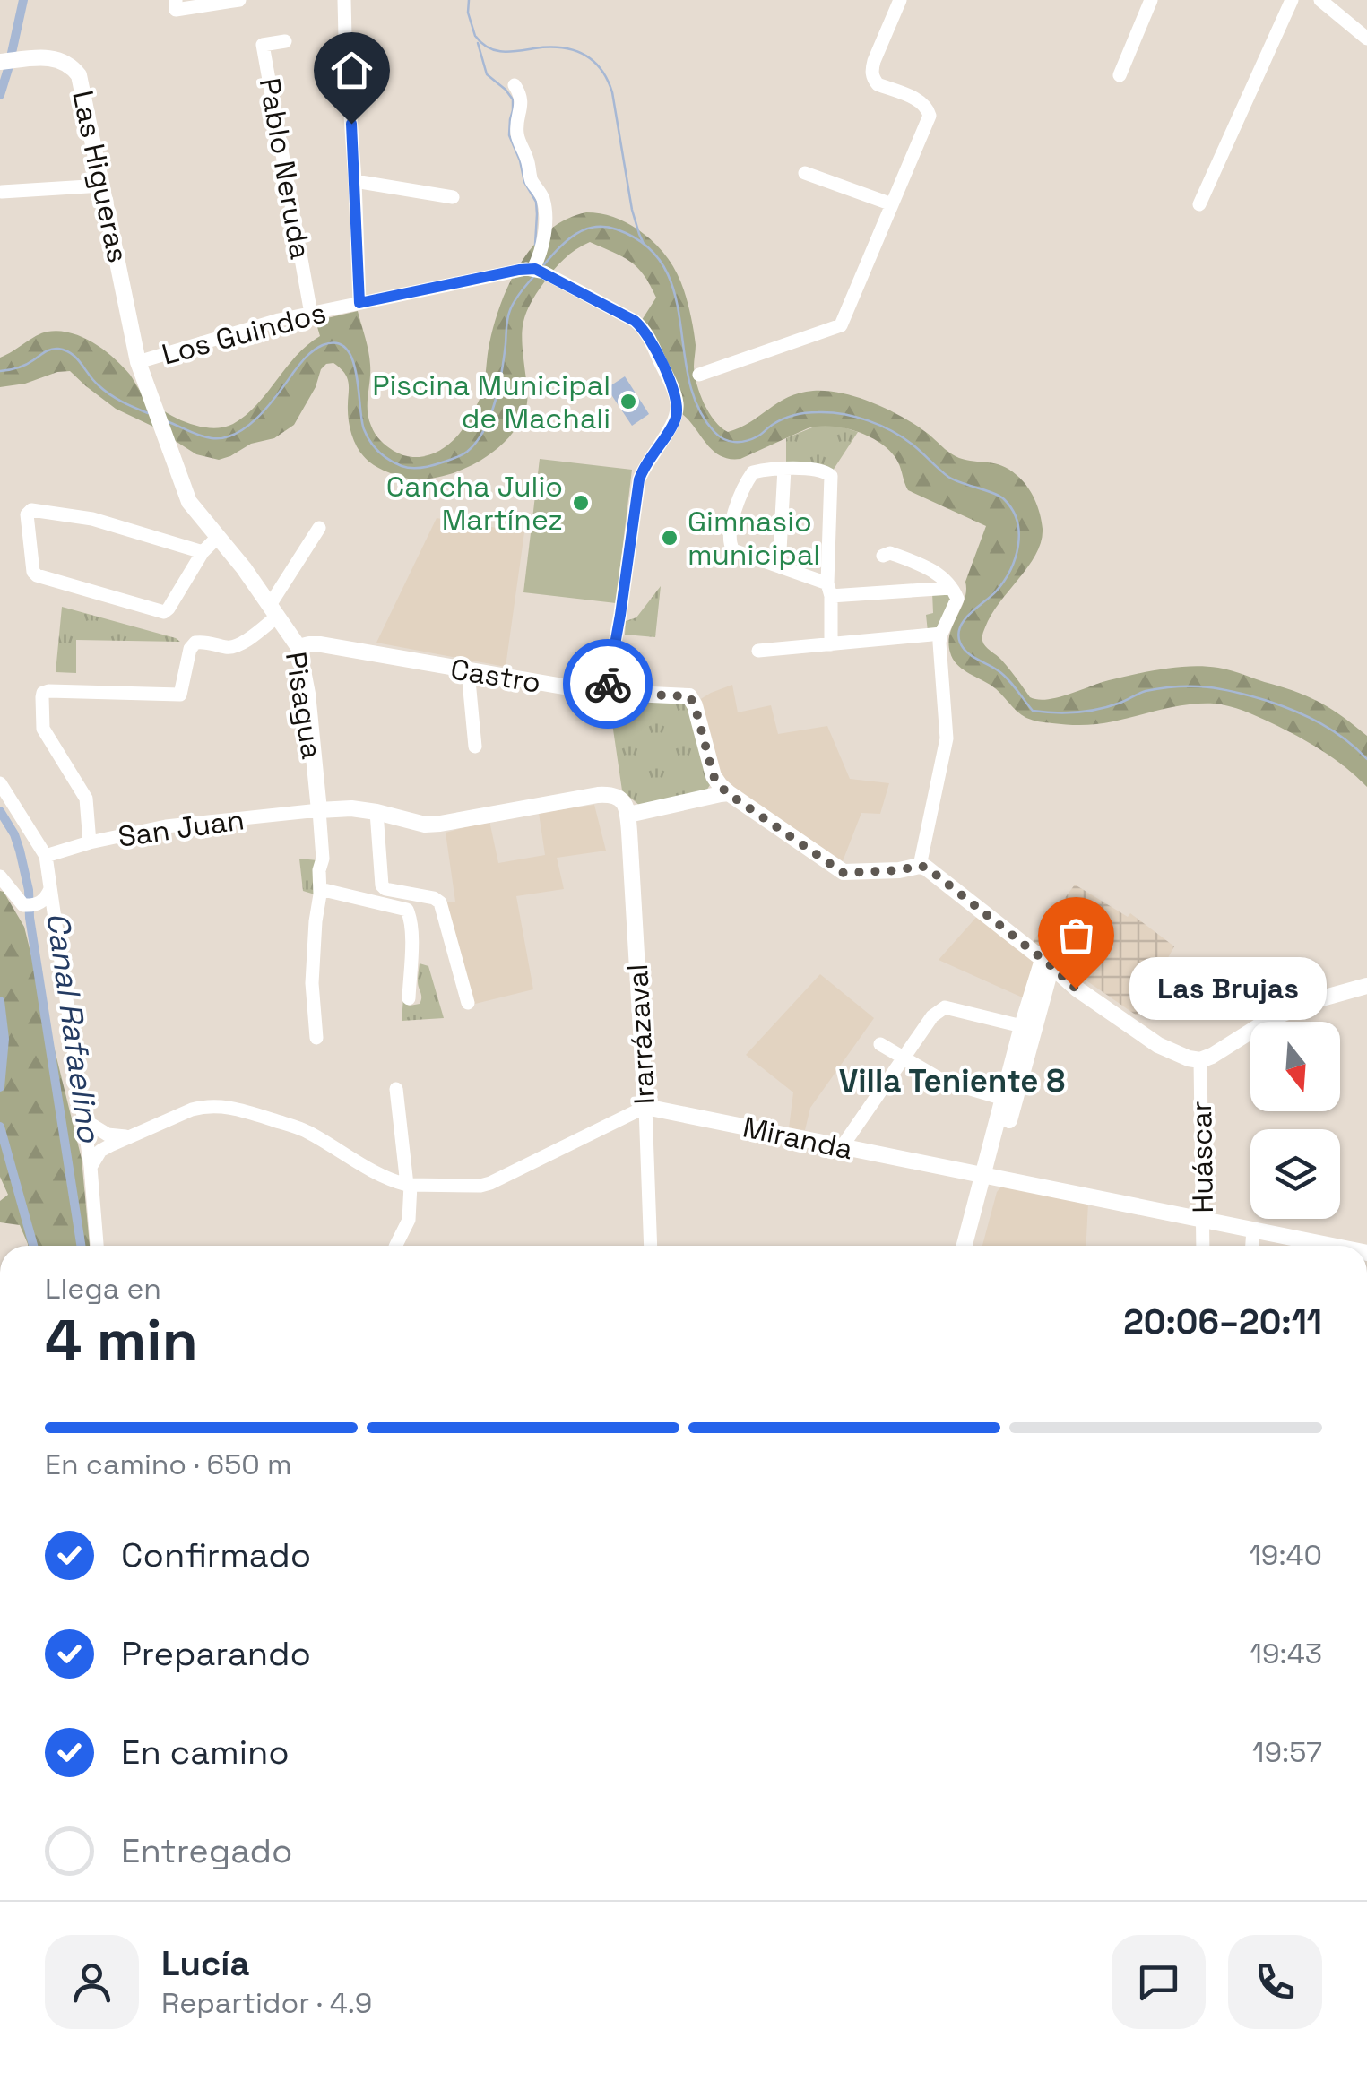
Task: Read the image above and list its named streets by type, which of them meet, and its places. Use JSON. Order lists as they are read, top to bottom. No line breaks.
{"streets":{"main road":["Las Higueras","Castro","Pisagua","Irarrázaval","Miranda"],"street":["Pablo Neruda","Los Guindos","San Juan","Huáscar"]},"crossings":[["Pablo Neruda","Los Guindos"],["Las Higueras","Los Guindos"],["Las Higueras","Pisagua"],["Los Guindos","Pisagua"],["Castro","Pisagua"],["Pisagua","San Juan"],["Irarrázaval","Miranda"],["Miranda","Huáscar"]],"districts":["Villa Teniente 8"],"water":["Canal Rafaelino"],"places":["Piscina Municipal de Machali","Cancha Julio Martínez","Gimnasio municipal","Las Brujas"],"north":"bottom","page":{"bubble":"Las Brujas","heading":["4 min","Llega en","20:06–20:11"],"panel":["Lucía","Repartidor · 4.9"],"bar":"En camino · 650 m","list":[["Confirmado","19:40"],["Preparando","19:43"],["En camino","19:57"],"Entregado"]}}
